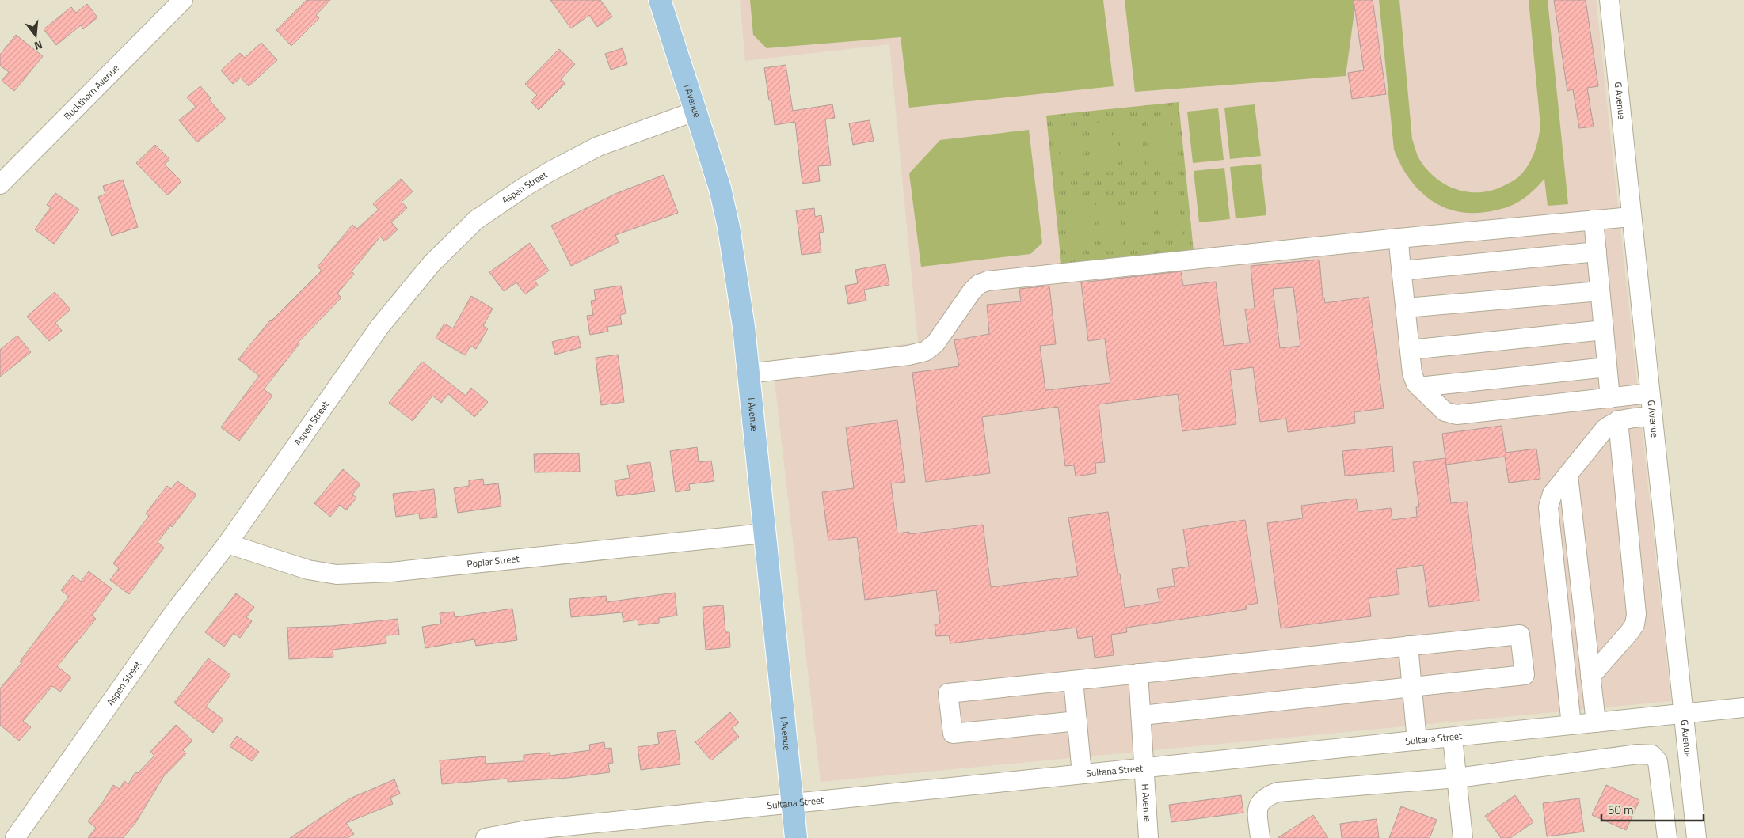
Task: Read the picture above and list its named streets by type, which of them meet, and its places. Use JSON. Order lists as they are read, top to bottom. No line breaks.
{"streets":{"main road":["I Avenue"],"street":["Buckthorn Avenue","G Avenue","Aspen Street","Poplar Street","Sultana Street","H Avenue"]},"crossings":[["I Avenue","Aspen Street"],["I Avenue","Poplar Street"],["I Avenue","Sultana Street"],["G Avenue","Sultana Street"],["Aspen Street","Poplar Street"],["Sultana Street","H Avenue"]],"scale_bar":"50 m","north":"bottom"}
